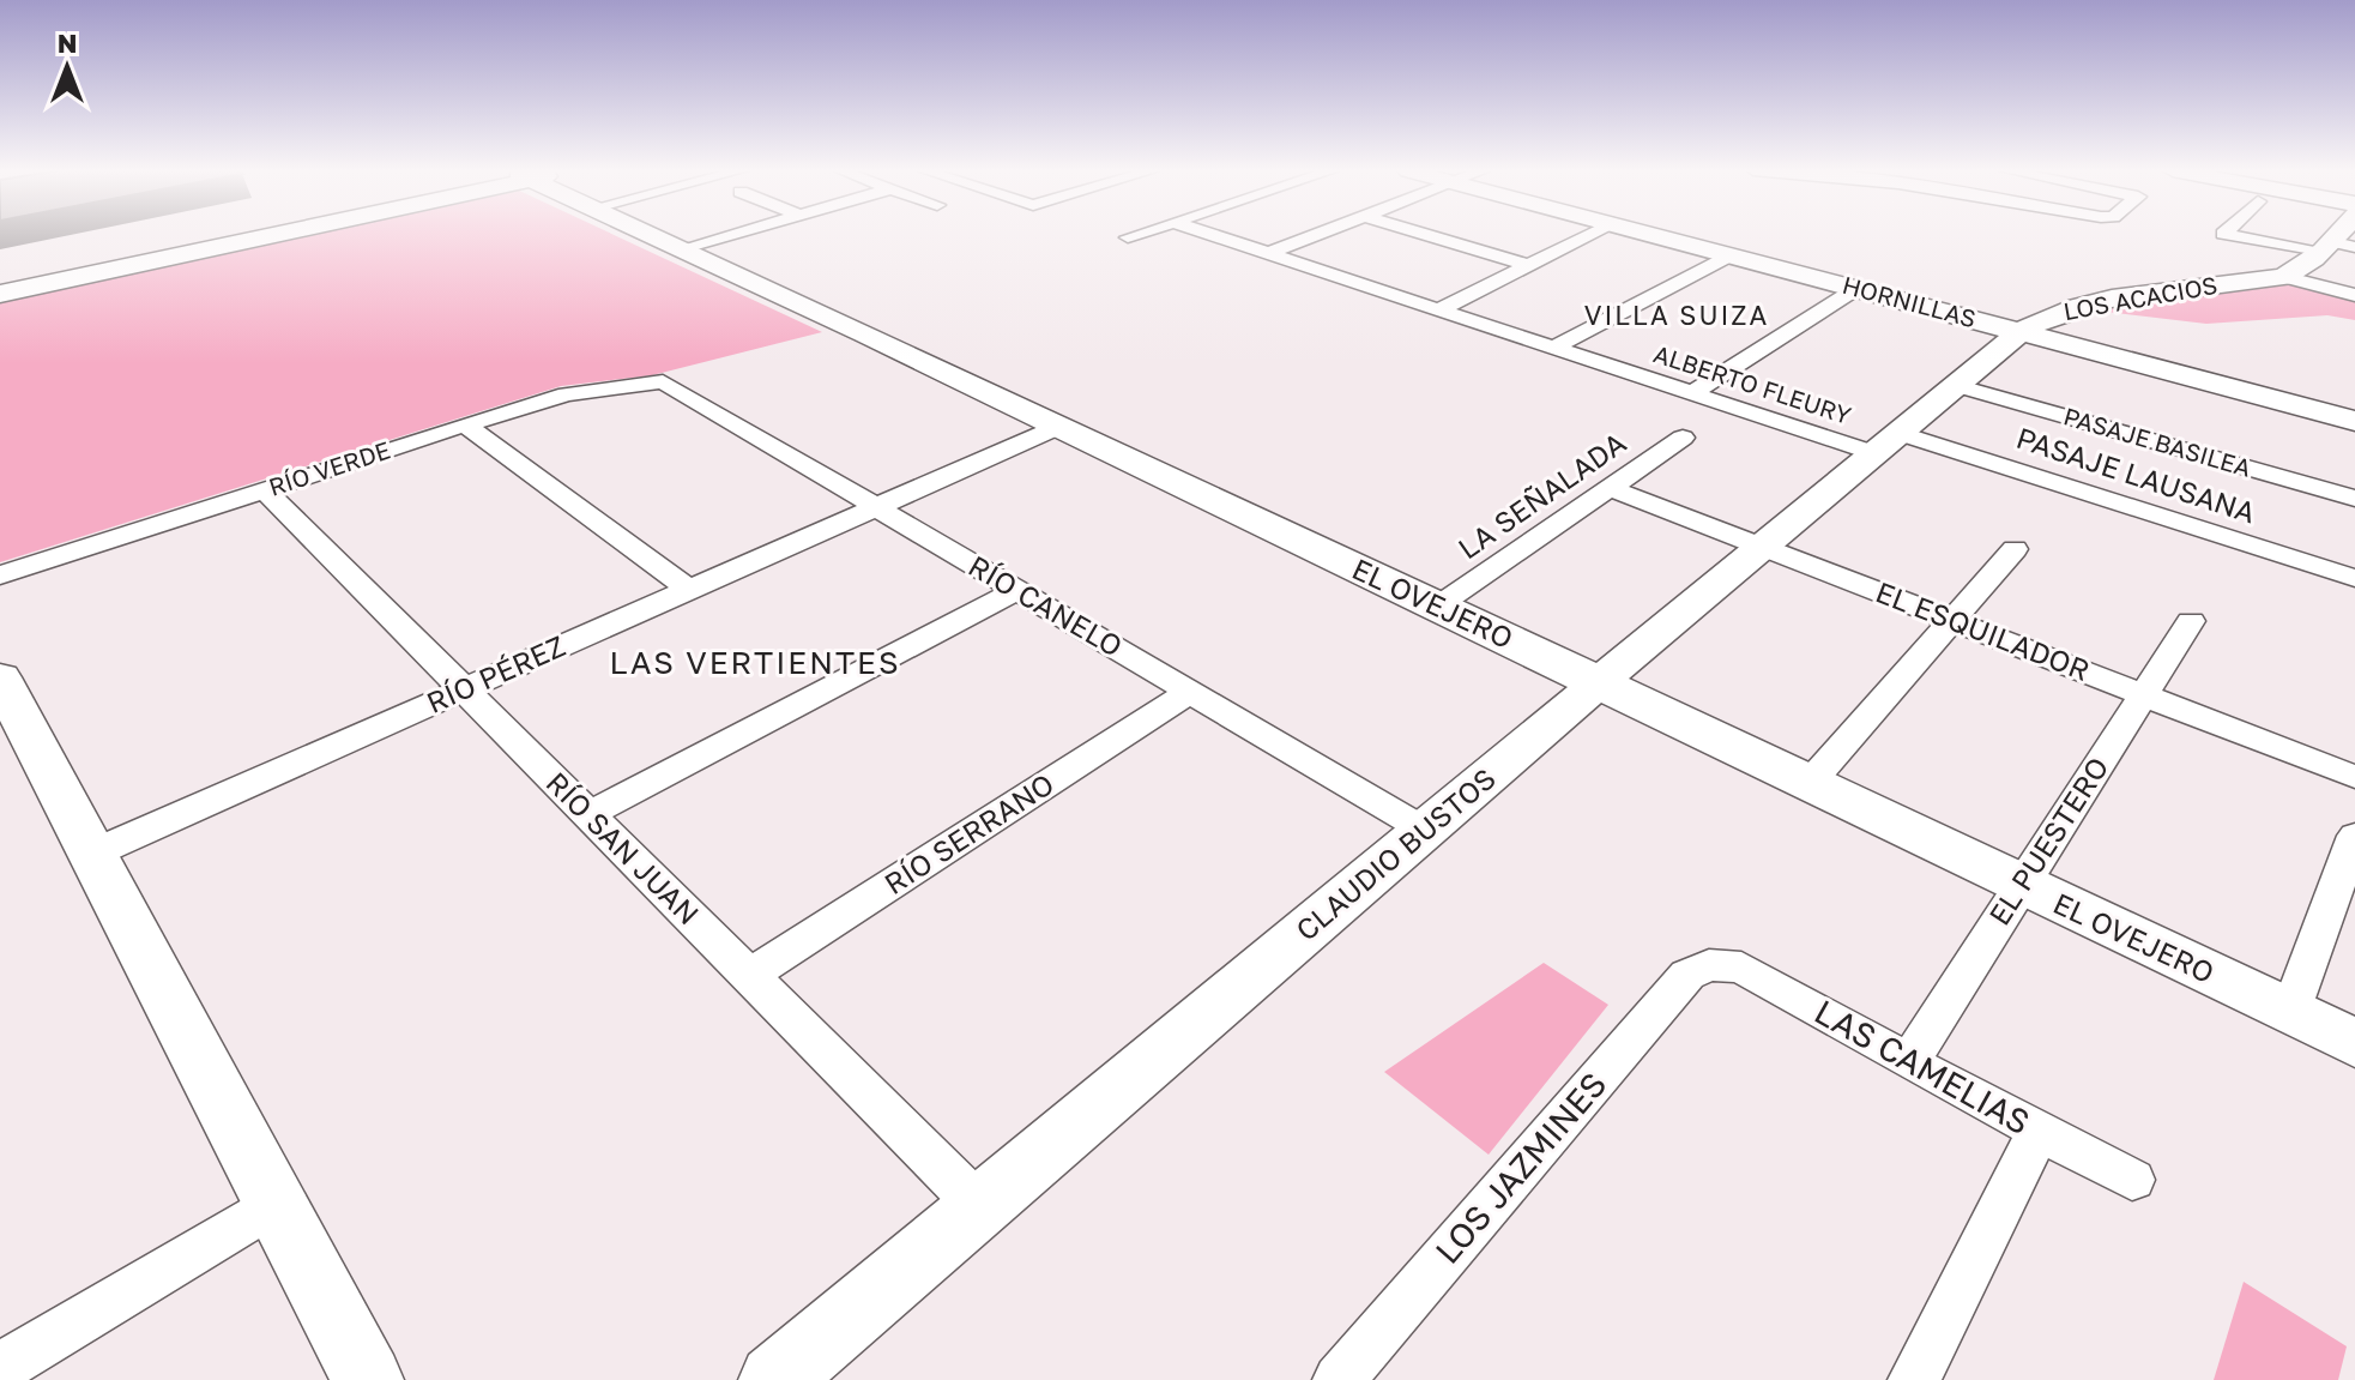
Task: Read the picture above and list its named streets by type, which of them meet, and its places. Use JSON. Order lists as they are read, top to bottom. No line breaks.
{"streets":{"street":["LOS ACACIOS","HORNILLAS","ALBERTO FLEURY","PASAJE BASILEA","RÍO VERDE","PASAJE LAUSANA","LA SEÑALADA","EL OVEJERO","RÍO CANELO","EL ESQUILADOR","RÍO PÉREZ","RÍO SERRANO","EL PUESTERO","RÍO SAN JUAN","CLAUDIO BUSTOS","LAS CAMELIAS","LOS JAZMINES"]},"crossings":[["LOS ACACIOS","HORNILLAS"],["LOS ACACIOS","CLAUDIO BUSTOS"],["HORNILLAS","CLAUDIO BUSTOS"],["ALBERTO FLEURY","PASAJE LAUSANA"],["ALBERTO FLEURY","CLAUDIO BUSTOS"],["PASAJE BASILEA","CLAUDIO BUSTOS"],["RÍO VERDE","RÍO CANELO"],["RÍO VERDE","RÍO SAN JUAN"],["PASAJE LAUSANA","CLAUDIO BUSTOS"],["LA SEÑALADA","EL OVEJERO"],["LA SEÑALADA","EL ESQUILADOR"],["EL OVEJERO","RÍO PÉREZ"],["EL OVEJERO","EL PUESTERO"],["EL OVEJERO","CLAUDIO BUSTOS"],["RÍO CANELO","RÍO PÉREZ"],["RÍO CANELO","RÍO SERRANO"],["RÍO CANELO","CLAUDIO BUSTOS"],["EL ESQUILADOR","EL PUESTERO"],["EL ESQUILADOR","CLAUDIO BUSTOS"],["RÍO PÉREZ","RÍO SAN JUAN"],["RÍO SERRANO","RÍO SAN JUAN"],["EL PUESTERO","LAS CAMELIAS"],["RÍO SAN JUAN","CLAUDIO BUSTOS"],["LAS CAMELIAS","LOS JAZMINES"]],"districts":["VILLA SUIZA","LAS VERTIENTES"],"north":"top"}
